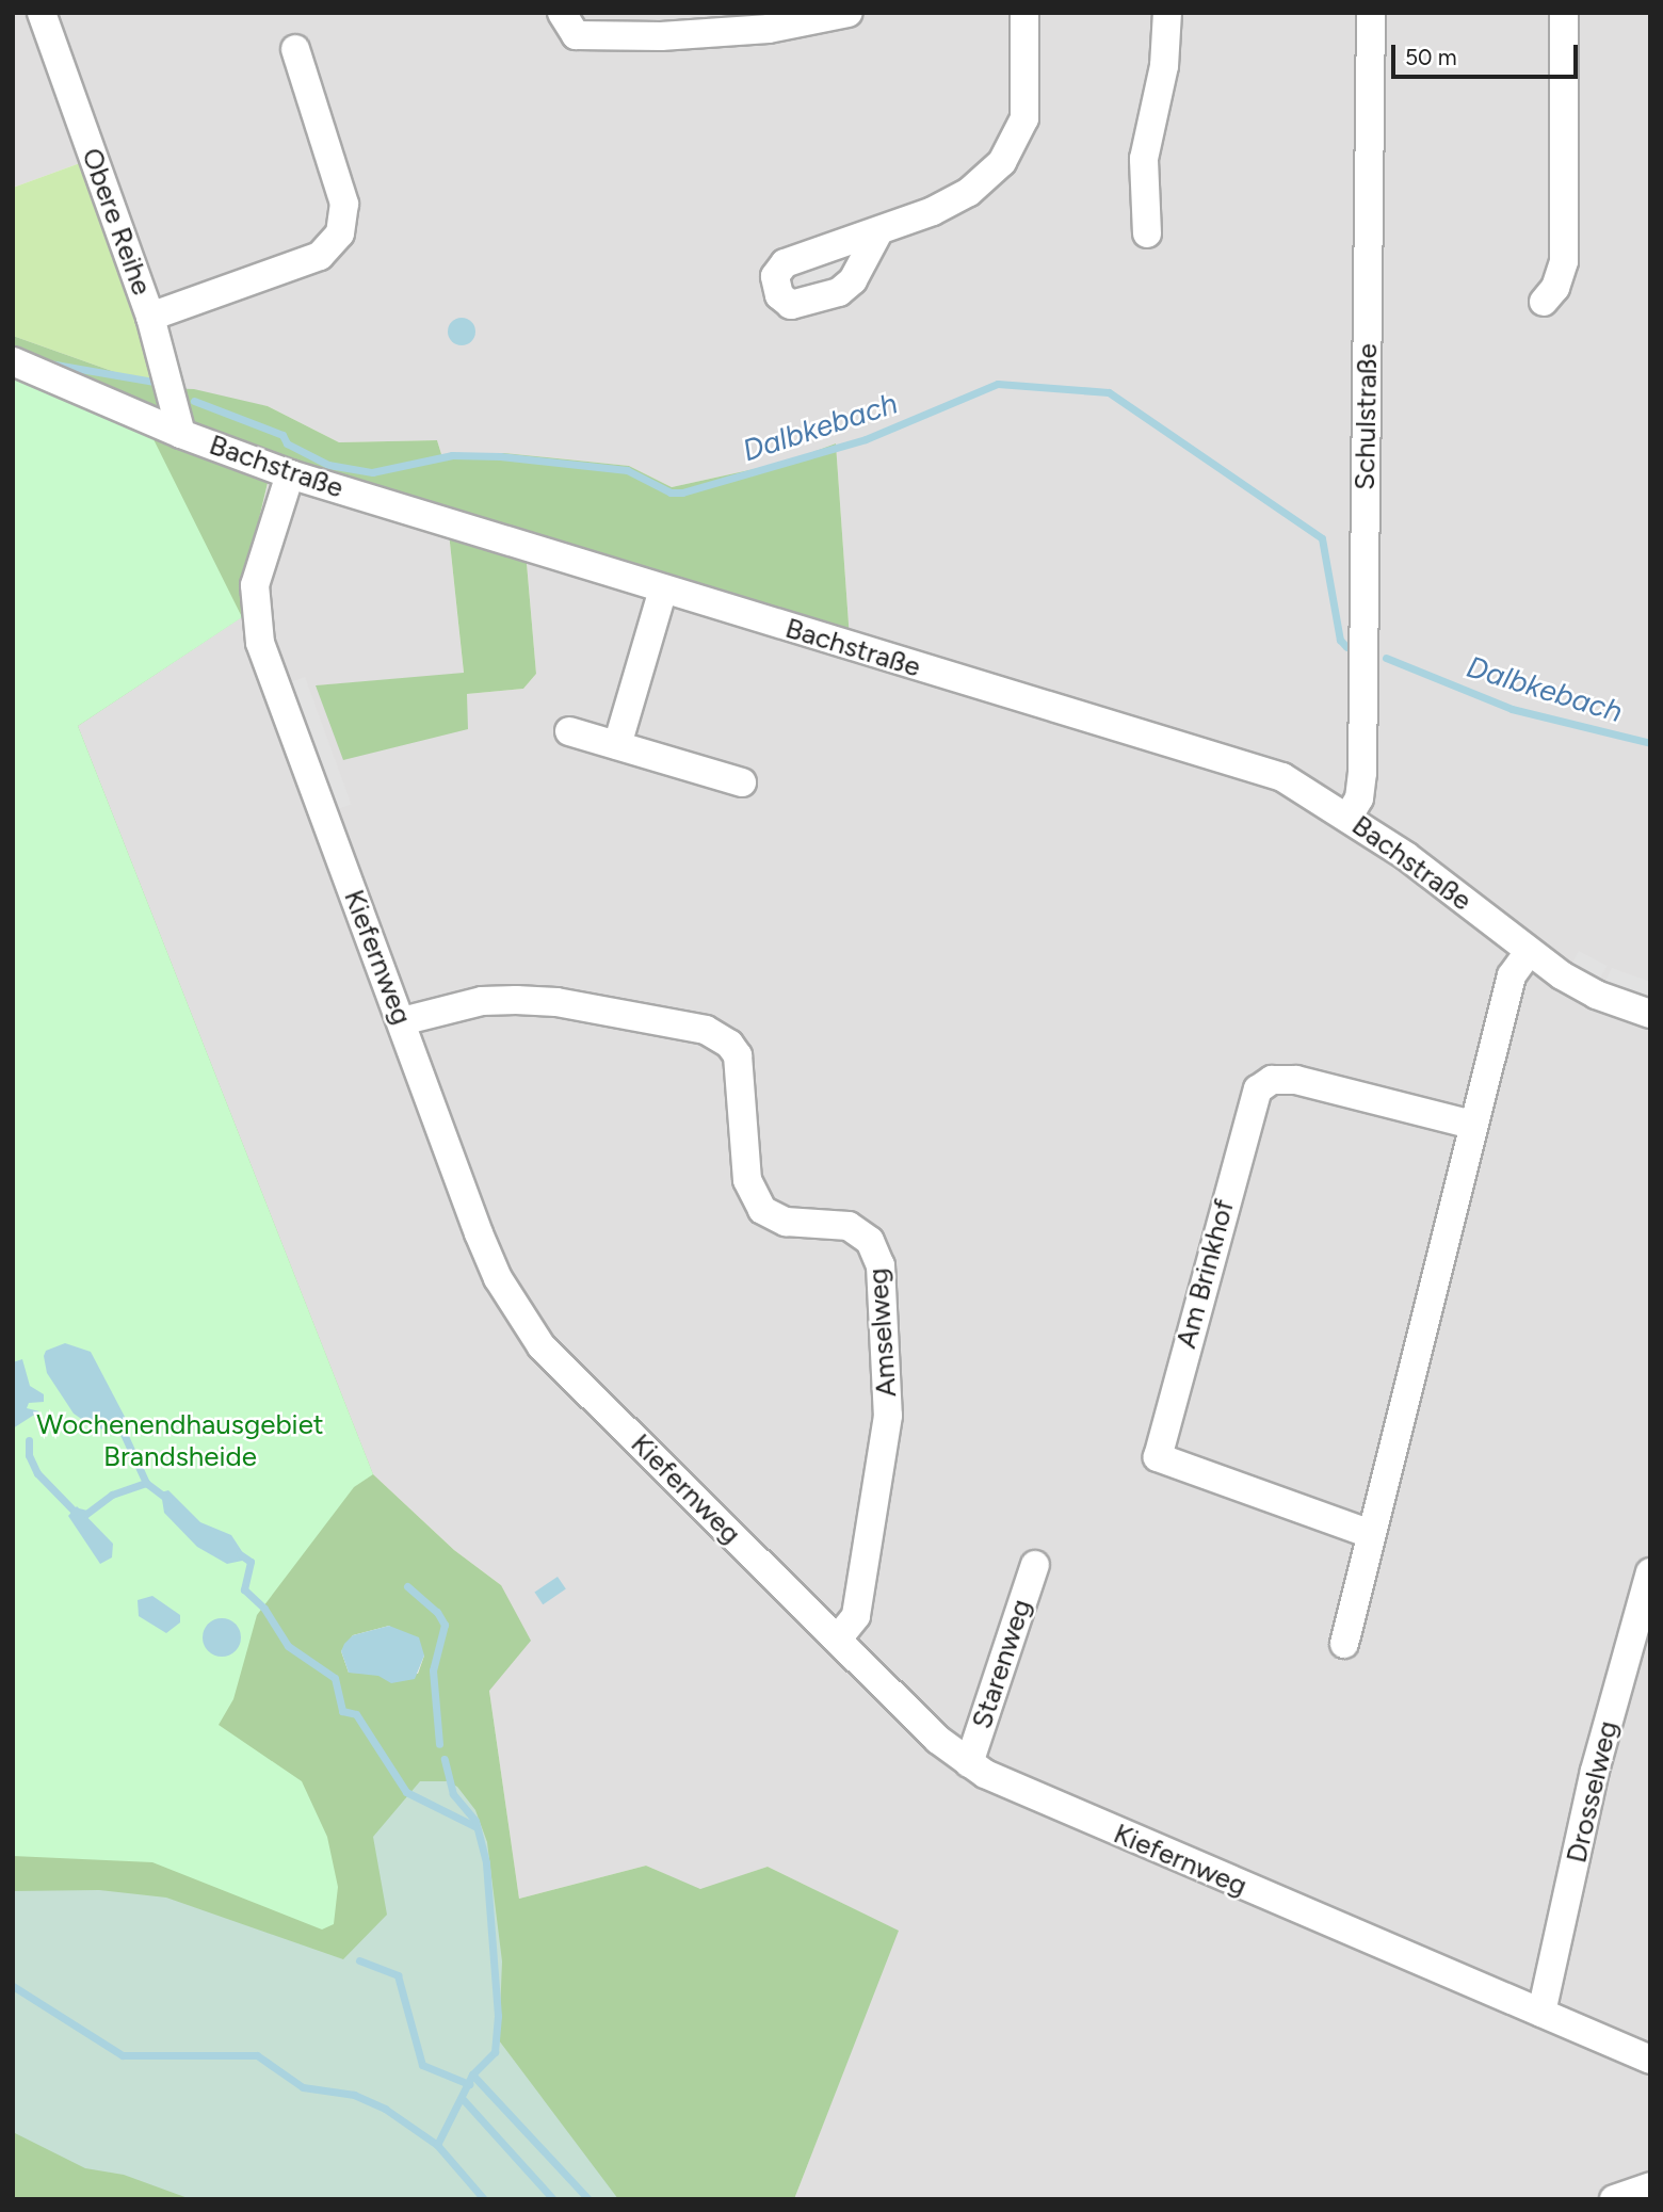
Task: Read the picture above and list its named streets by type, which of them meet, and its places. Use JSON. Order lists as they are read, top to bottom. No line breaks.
{"streets":{"street":["Obere Reihe","Schulstraße","Bachstraße","Kiefernweg","Am Brinkhof","Amselweg","Starenweg","Drosselweg"]},"crossings":[["Obere Reihe","Bachstraße"],["Schulstraße","Bachstraße"],["Bachstraße","Kiefernweg"],["Kiefernweg","Amselweg"],["Kiefernweg","Starenweg"],["Kiefernweg","Drosselweg"]],"water":["Dalbkebach"],"parks":["Wochenendhausgebiet Brandsheide"],"scale_bar":"50 m"}
